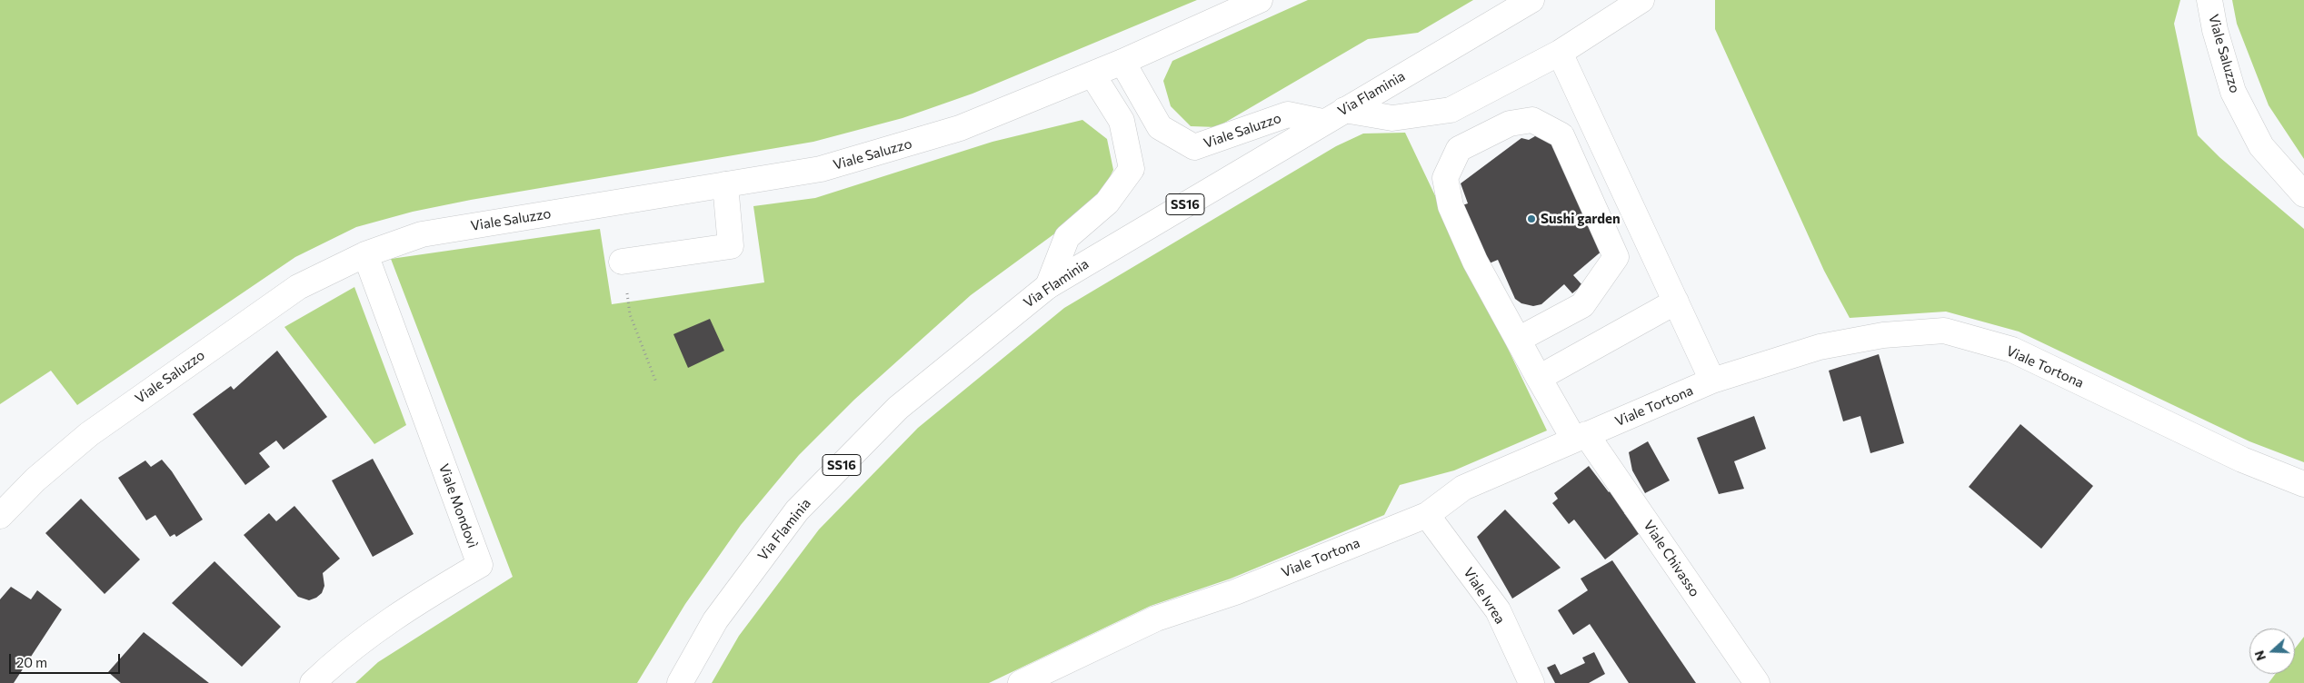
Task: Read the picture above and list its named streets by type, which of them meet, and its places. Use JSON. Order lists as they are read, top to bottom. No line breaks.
{"streets":{"street":["Viale Saluzzo","Via Flaminia","SS16","Viale Tortona","Viale Mondovì","Viale Chivasso","Viale Ivrea"]},"crossings":[["Viale Saluzzo","Via Flaminia"],["Viale Saluzzo","Viale Mondovì"],["Viale Tortona","Viale Chivasso"],["Viale Tortona","Viale Ivrea"]],"places":["Sushi garden"],"scale_bar":"20 m","north":"left"}
